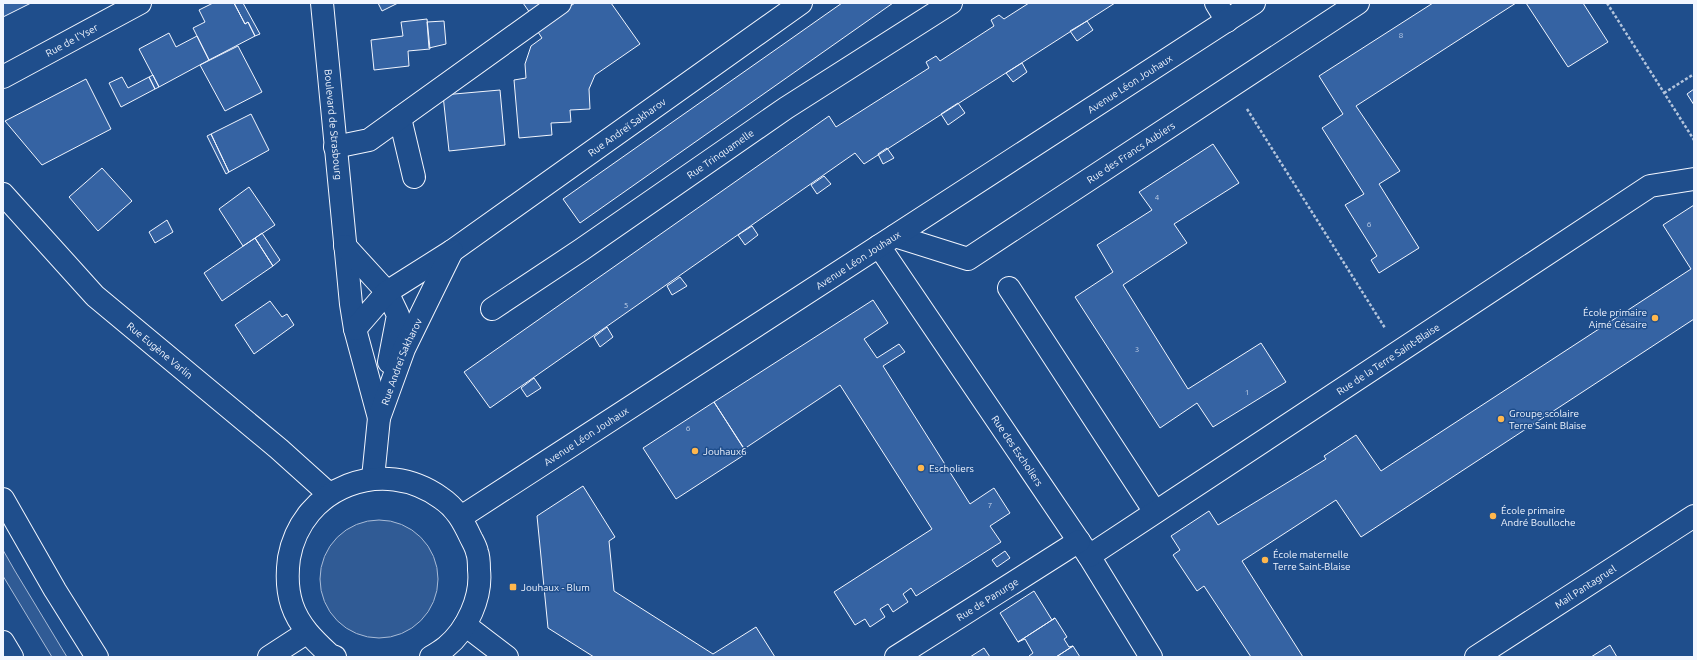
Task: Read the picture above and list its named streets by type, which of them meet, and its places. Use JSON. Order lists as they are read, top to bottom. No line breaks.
{"streets":{"main road":["Rue de l'Yser","Avenue Léon Jouhaux","Boulevard de Strasbourg","Rue Andreï Sakharov","Rue des Francs Aubiers","Rue Trinquamelle","Rue Eugène Varlin","Rue de la Terre Saint-Blaise","Rue des Escholiers","Mail Pantagruel","Rue de Panurge"]},"crossings":[["Avenue Léon Jouhaux","Rue des Francs Aubiers"],["Avenue Léon Jouhaux","Rue des Escholiers"],["Boulevard de Strasbourg","Rue Andreï Sakharov"],["Rue des Francs Aubiers","Rue des Escholiers"],["Rue de la Terre Saint-Blaise","Rue des Escholiers"],["Rue de la Terre Saint-Blaise","Rue de Panurge"],["Rue des Escholiers","Rue de Panurge"]],"places":{"other":["École primaire Aimé Césaire","Groupe scolaire Terre Saint Blaise","Jouhaux6","Escholiers","École primaire André Boulloche","École maternelle Terre Saint-Blaise"],"transit":["Jouhaux - Blum"]},"house_numbers":["8","4","6","5","3","1","6","7"]}
